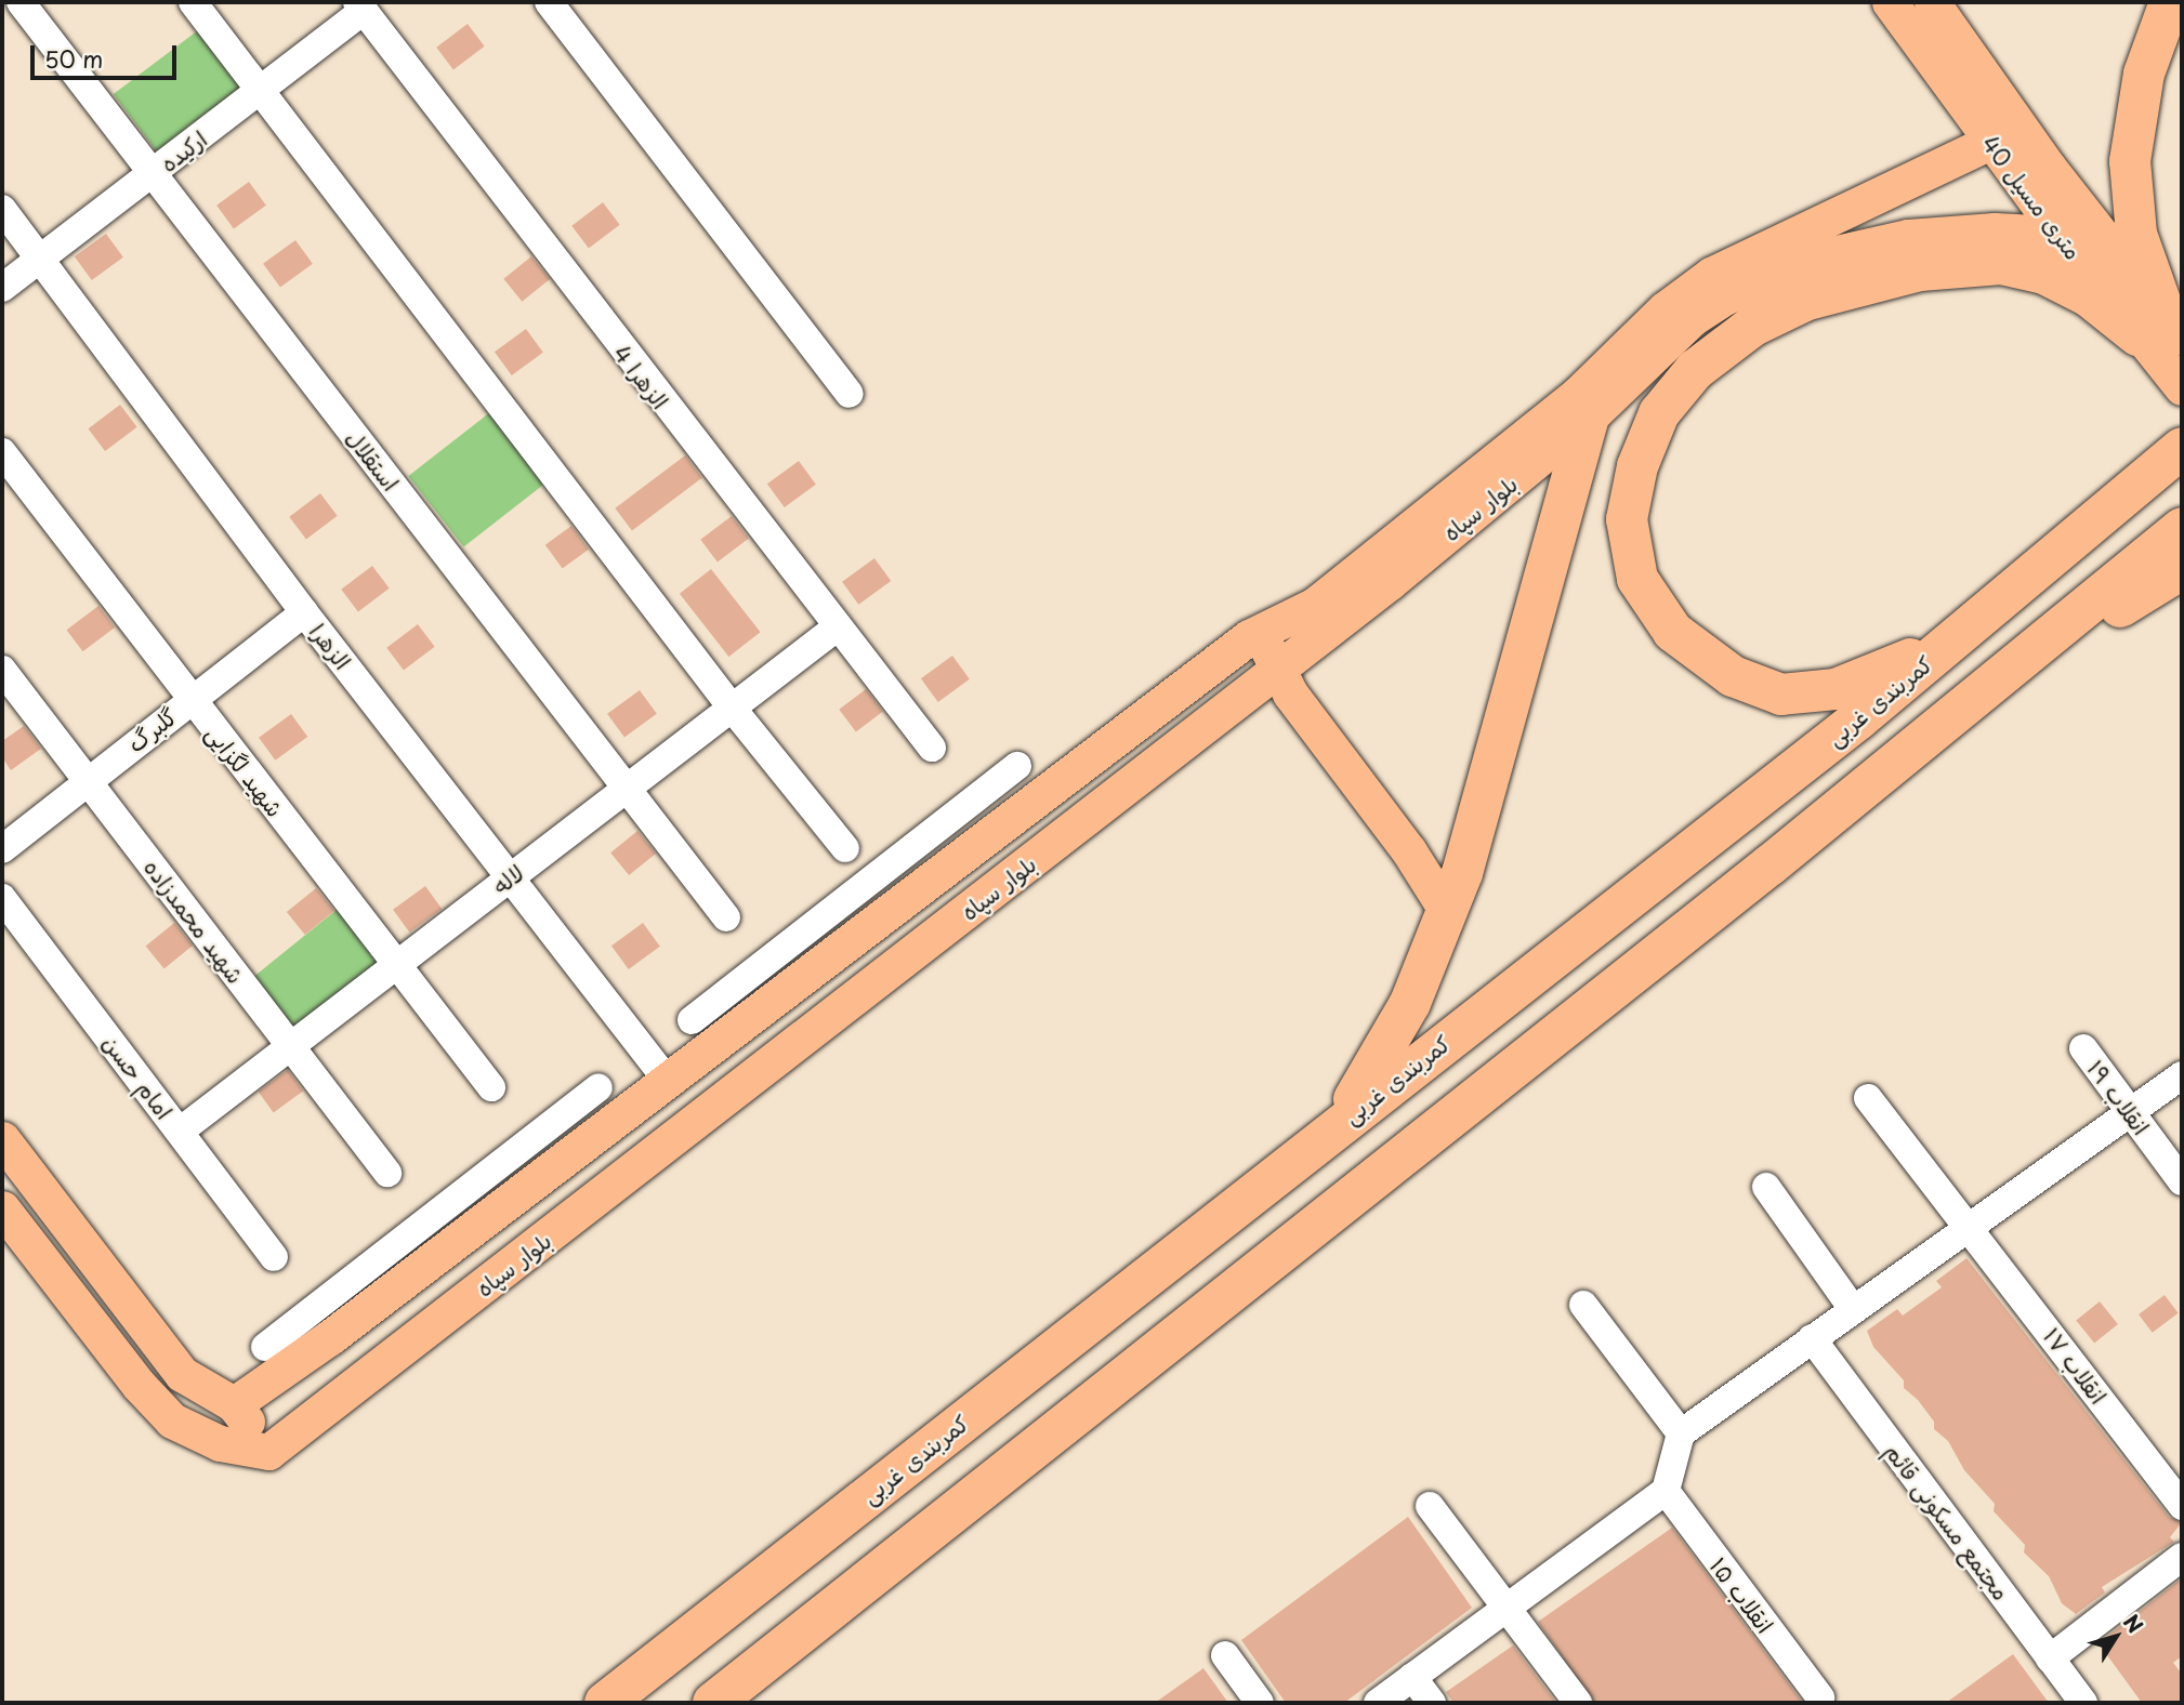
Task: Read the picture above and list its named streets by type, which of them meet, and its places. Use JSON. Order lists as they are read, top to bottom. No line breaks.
{"streets":{"highway":["کمربندی غربی"],"main road":["40 متری مسیل","بلوار سپاه"],"street":["ارکیده","الزهرا 4","استقلال","الزهرا","گلبرگ","شهید لگزایی","لاله","شهید محمدزاده","امام حسن","انقلاب ۱۹","انقلاب ۱۷","مجتمع مسکونی قائم","انقلاب ۱۵"]},"crossings":[["ارکیده","الزهرا 4"],["ارکیده","استقلال"],["ارکیده","الزهرا"],["40 متری مسیل","بلوار سپاه"],["الزهرا 4","لاله"],["استقلال","لاله"],["بلوار سپاه","الزهرا"],["الزهرا","گلبرگ"],["الزهرا","لاله"],["گلبرگ","شهید لگزایی"],["گلبرگ","شهید محمدزاده"],["شهید لگزایی","لاله"],["لاله","شهید محمدزاده"],["لاله","امام حسن"]],"scale_bar":"50 m","north":"top right"}
